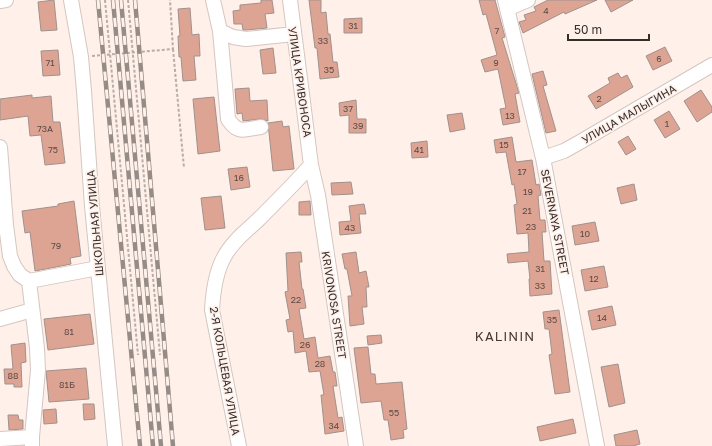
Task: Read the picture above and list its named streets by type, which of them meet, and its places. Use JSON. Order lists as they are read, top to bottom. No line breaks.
{"streets":{"street":["УЛИЦА КРИВОНОСА","УЛИЦА МАЛЫГИНА","SEVERNAYA STREET","ШКОЛЬНАЯ УЛИЦА","KRIVONOSA STREET","2-Я КОЛЬЦЕВАЯ УЛИЦА"]},"crossings":[["УЛИЦА КРИВОНОСА","KRIVONOSA STREET"],["УЛИЦА КРИВОНОСА","2-Я КОЛЬЦЕВАЯ УЛИЦА"],["УЛИЦА МАЛЫГИНА","SEVERNAYA STREET"],["KRIVONOSA STREET","2-Я КОЛЬЦЕВАЯ УЛИЦА"]],"districts":["KALININ"],"house_numbers":["4","31","7","33","6","71","9","35","2","37","13","1","39","73А","15","75","41","17","16","19","21","23","43","10","79","31","12","33","22","14","35","81","26","28","88","81Б","55","34"],"scale_bar":"50 m"}
